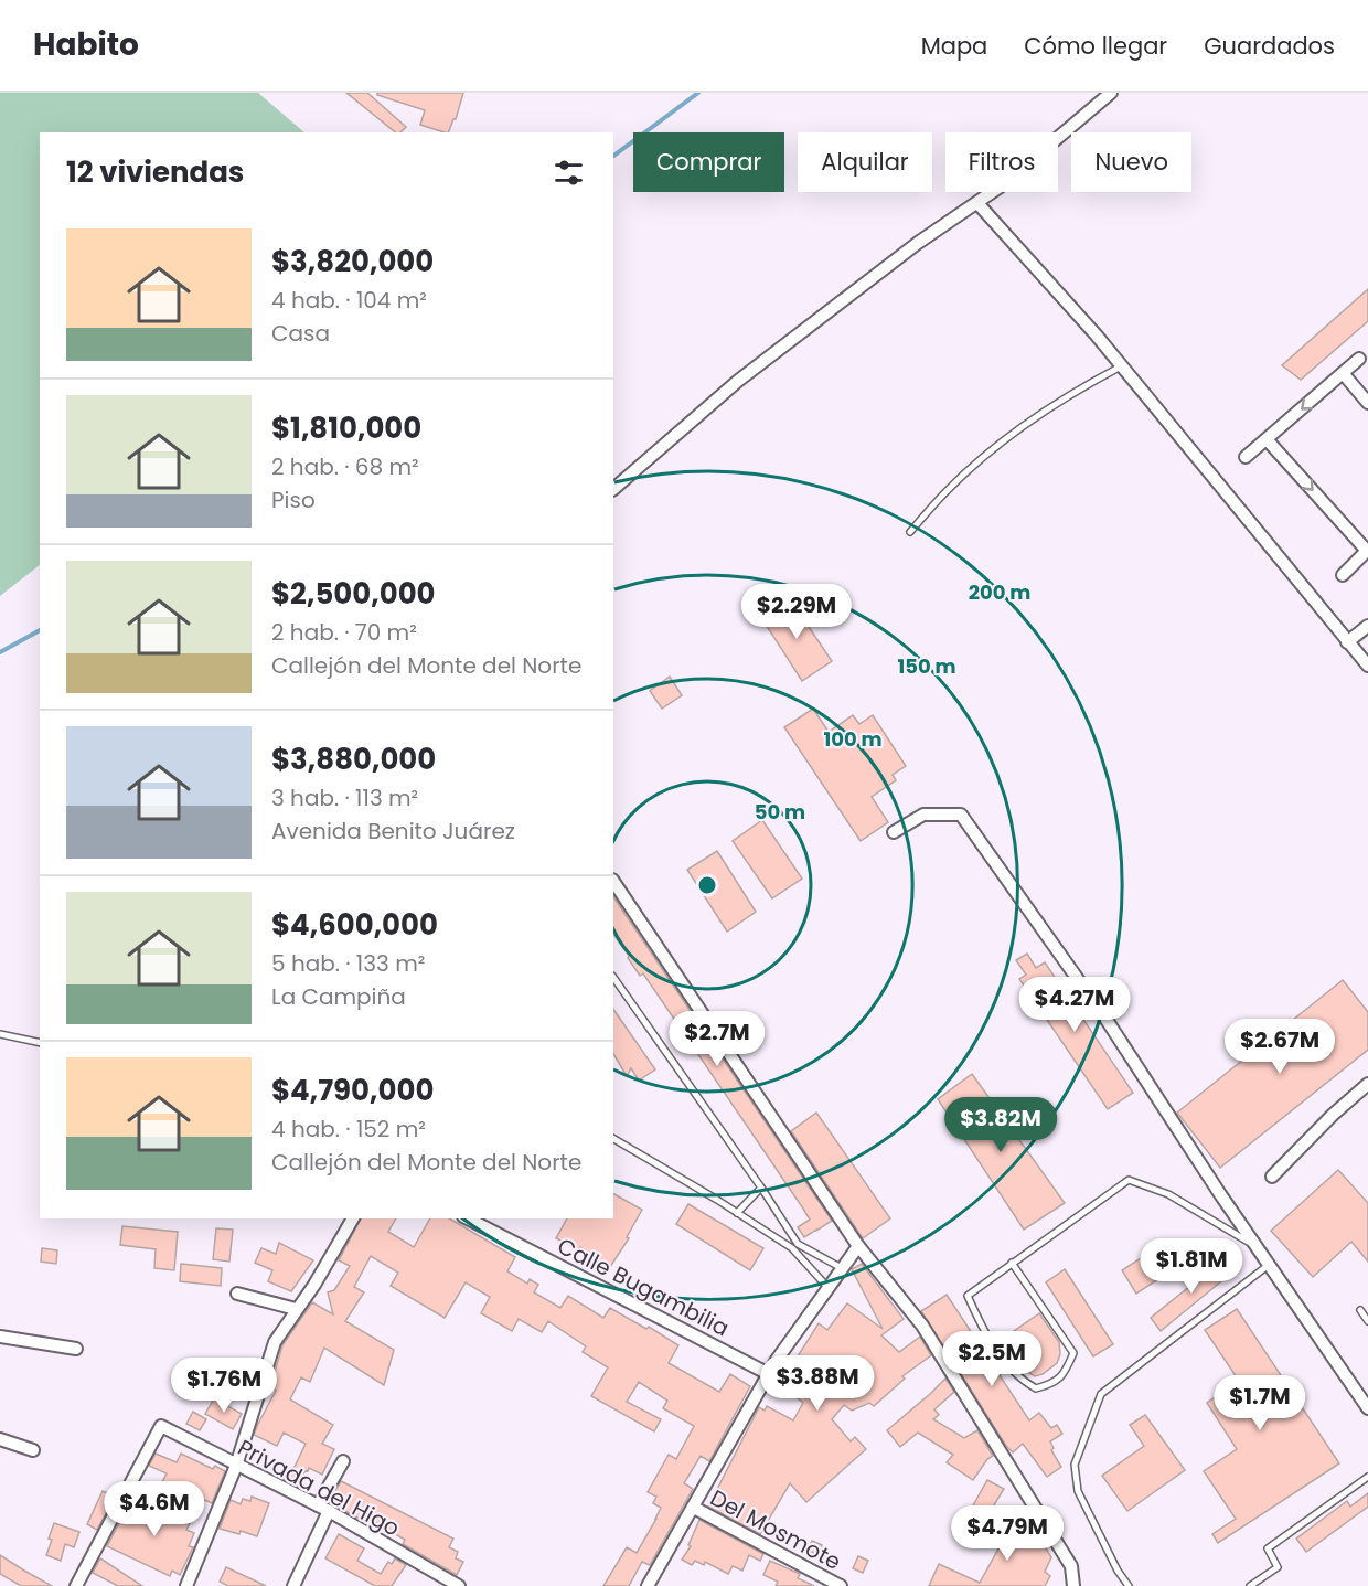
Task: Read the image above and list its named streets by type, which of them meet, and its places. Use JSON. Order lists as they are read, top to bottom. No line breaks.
{"streets":{"street":["Calle Bugambilia","Privada del Higo","Del Mosmote"]},"page":{"header":"Habito","nav":["Mapa","Cómo llegar","Guardados"],"chip":["Comprar","Alquilar","Filtros","Nuevo"],"heading":"12 viviendas","list":[{"name":"$3,820,000","note":"4 hab. · 104 m² · Casa"},{"name":"$1,810,000","note":"2 hab. · 68 m² · Piso"},{"name":"$2,500,000","note":"2 hab. · 70 m² · Callejón del Monte del Norte"},{"name":"$3,880,000","note":"3 hab. · 113 m² · Avenida Benito Juárez"},{"name":"$4,600,000","note":"5 hab. · 133 m² · La Campiña"},{"name":"$4,790,000","note":"4 hab. · 152 m² · Callejón del Monte del Norte"}],"price":["$2.29M","$4.27M","$2.7M","$2.67M","$3.82M","$1.81M","$2.5M","$3.88M","$1.76M","$1.7M","$4.6M","$4.79M"]},"rings":["200 m","150 m","100 m","50 m"]}
